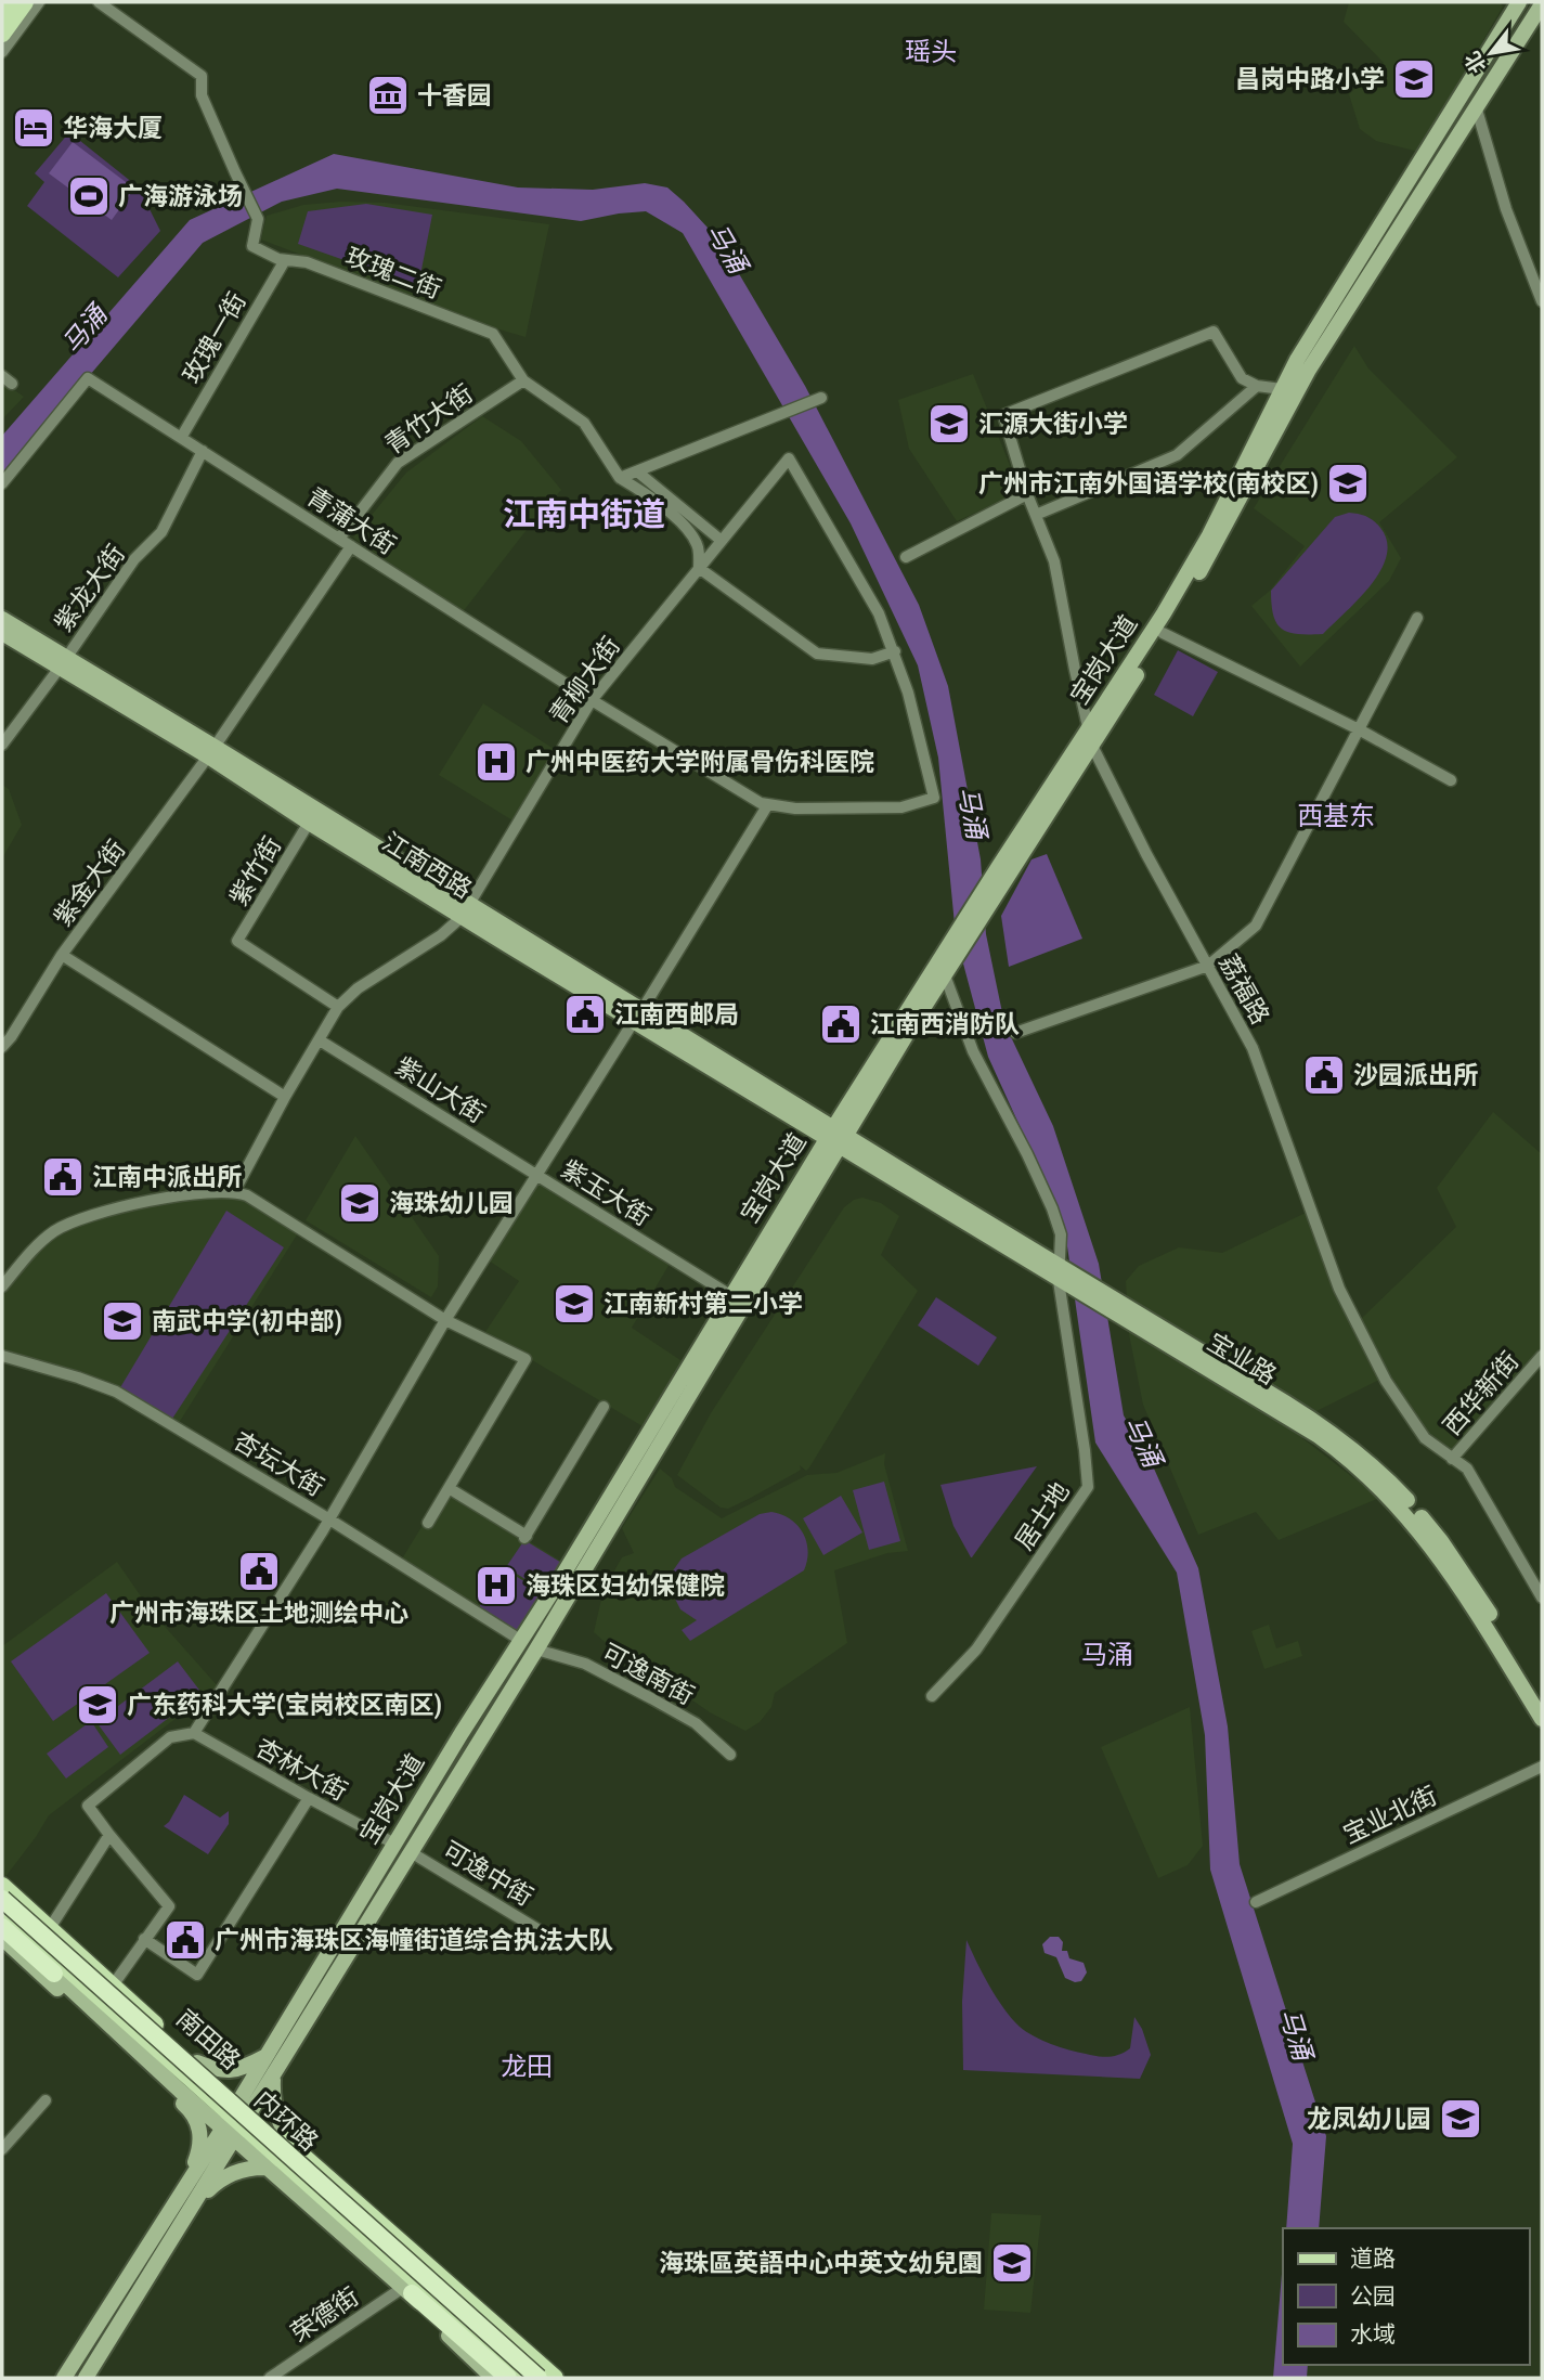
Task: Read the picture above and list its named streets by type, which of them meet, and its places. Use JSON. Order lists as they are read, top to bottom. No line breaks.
{"streets":{"highway":["内环路"],"main road":["宝岗大道","江南西路","宝业路","南田路"],"street":["玫瑰二街","玫瑰一街","青竹大街","青蒲大街","紫龙大街","青柳大街","紫竹街","紫金大街","荔福路","紫山大街","紫玉大街","西华新街","杏坛大街","居士地","可逸南街","杏林大街","宝业北街","可逸中街","荣德街"]},"crossings":[["玫瑰二街","玫瑰一街"],["玫瑰二街","青竹大街"],["玫瑰一街","青蒲大街"],["青竹大街","青蒲大街"],["青蒲大街","紫龙大街"],["青蒲大街","青柳大街"],["青蒲大街","紫玉大街"],["宝岗大道","荔福路"],["宝岗大道","紫玉大街"],["宝岗大道","宝业路"],["宝岗大道","杏坛大街"],["宝岗大道","居士地"],["宝岗大道","可逸南街"],["宝岗大道","杏林大街"],["宝岗大道","可逸中街"],["宝岗大道","南田路"],["青柳大街","江南西路"],["江南西路","紫竹街"],["江南西路","紫金大街"],["荔福路","西华新街"],["紫山大街","紫玉大街"],["宝业路","居士地"],["南田路","内环路"]],"districts":["瑶头","江南中街道","西基东","马涌","龙田"],"water":["马涌"],"places":{"school or university":["昌岗中路小学","汇源大街小学","广州市江南外国语学校(南校区)","海珠幼儿园","江南新村第二小学","南武中学(初中部)","广东药科大学(宝岗校区南区)","龙凤幼儿园","海珠區英語中心中英文幼兒園"],"museum":["十香园"],"hotel":["华海大厦"],"sports":["广海游泳场"],"hospital":["广州中医药大学附属骨伤科医院","海珠区妇幼保健院"],"public building":["江南西邮局","江南西消防队","沙园派出所","江南中派出所","广州市海珠区土地测绘中心","广州市海珠区海幢街道综合执法大队"]},"legend":["道路","公园","水域"],"north":"bottom left"}
